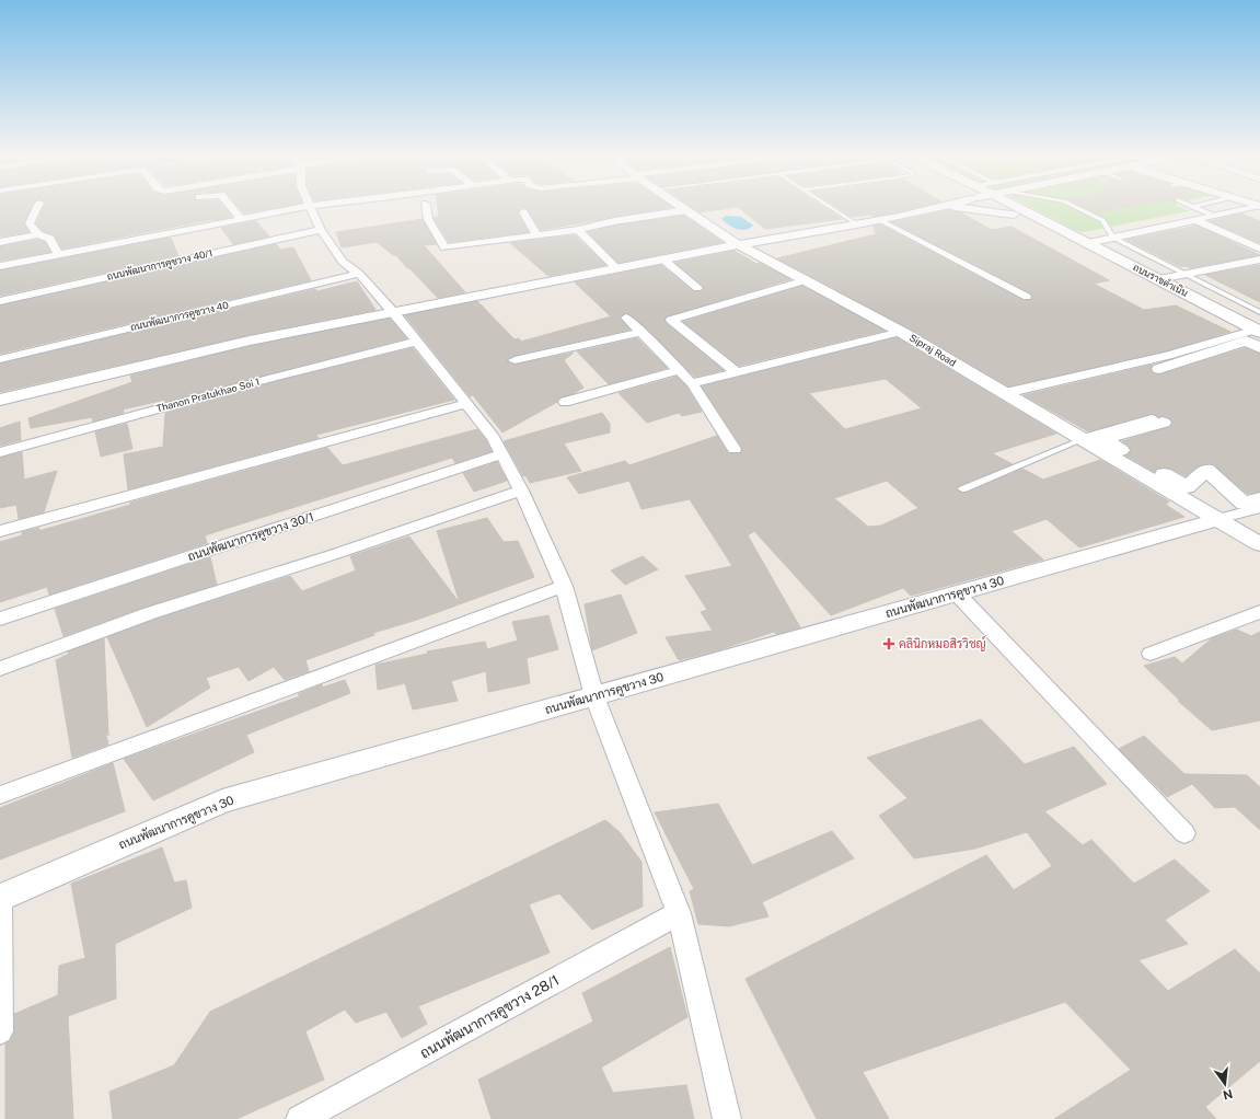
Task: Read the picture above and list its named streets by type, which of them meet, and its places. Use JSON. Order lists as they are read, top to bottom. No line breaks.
{"streets":{"main road":["ถนนราขดำเนิน"],"street":["ถนนพัฒนาการคูขวาง 40/1","ถนนพัฒนาการคูขวาง 40","Sipraj Road","Thanon Pratukhao Soi 1","ถนนพัฒนาการคูขวาง 30/1","ถนนพัฒนาการคูขวาง 30","ถนนพัฒนาการคูขวาง 28/1"]},"crossings":[["Sipraj Road","ถนนพัฒนาการคูขวาง 30"]],"places":{"health":["คลินิกหมอสิรวิชญ์"]},"north":"bottom"}
